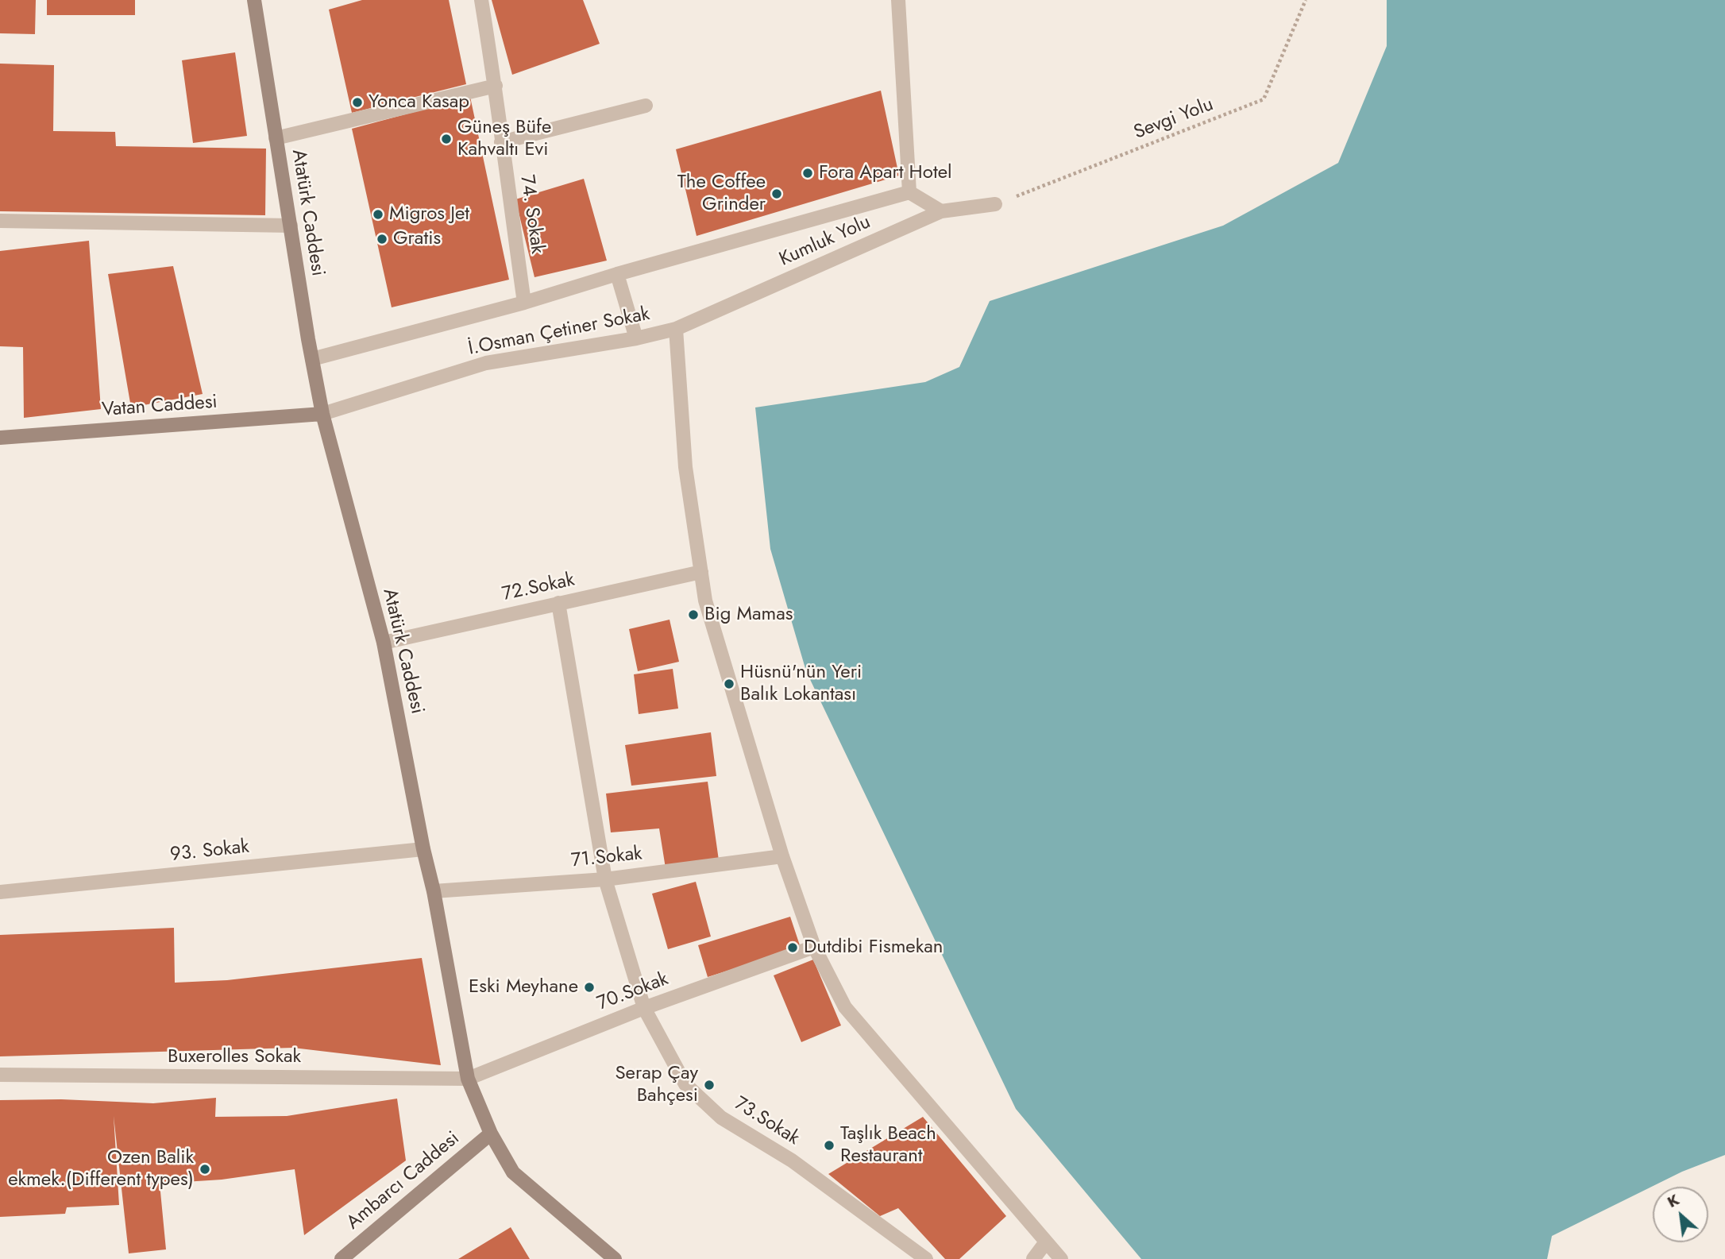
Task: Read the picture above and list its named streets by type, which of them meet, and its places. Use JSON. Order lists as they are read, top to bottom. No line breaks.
{"streets":{"main road":["Atatürk Caddesi","Vatan Caddesi","Ambarcı Caddesi"],"street":["74. Sokak","Kumluk Yolu","İ.Osman Çetiner Sokak","72.Sokak","93. Sokak","71.Sokak","70.Sokak","Buxerolles Sokak","73.Sokak"],"path":["Sevgi Yolu"]},"crossings":[["Sevgi Yolu","Kumluk Yolu"],["Atatürk Caddesi","İ.Osman Çetiner Sokak"],["Atatürk Caddesi","Vatan Caddesi"],["Atatürk Caddesi","72.Sokak"],["Atatürk Caddesi","93. Sokak"],["Atatürk Caddesi","71.Sokak"],["Atatürk Caddesi","70.Sokak"],["Atatürk Caddesi","Buxerolles Sokak"],["Atatürk Caddesi","Ambarcı Caddesi"],["Kumluk Yolu","İ.Osman Çetiner Sokak"],["İ.Osman Çetiner Sokak","Vatan Caddesi"],["72.Sokak","73.Sokak"],["71.Sokak","73.Sokak"],["70.Sokak","Buxerolles Sokak"],["70.Sokak","73.Sokak"]],"places":["Yonca Kasap","Güneş Büfe Kahvaltı Evi","Fora Apart Hotel","The Coffee Grinder","Migros Jet","Gratis","Big Mamas","Hüsnü'nün Yeri Balık Lokantası","Dutdibi Fismekan","Eski Meyhane","Serap Çay Bahçesi","Taşlık Beach Restaurant","Ozen Balik ekmek.(Different types)"],"north":"top left"}
